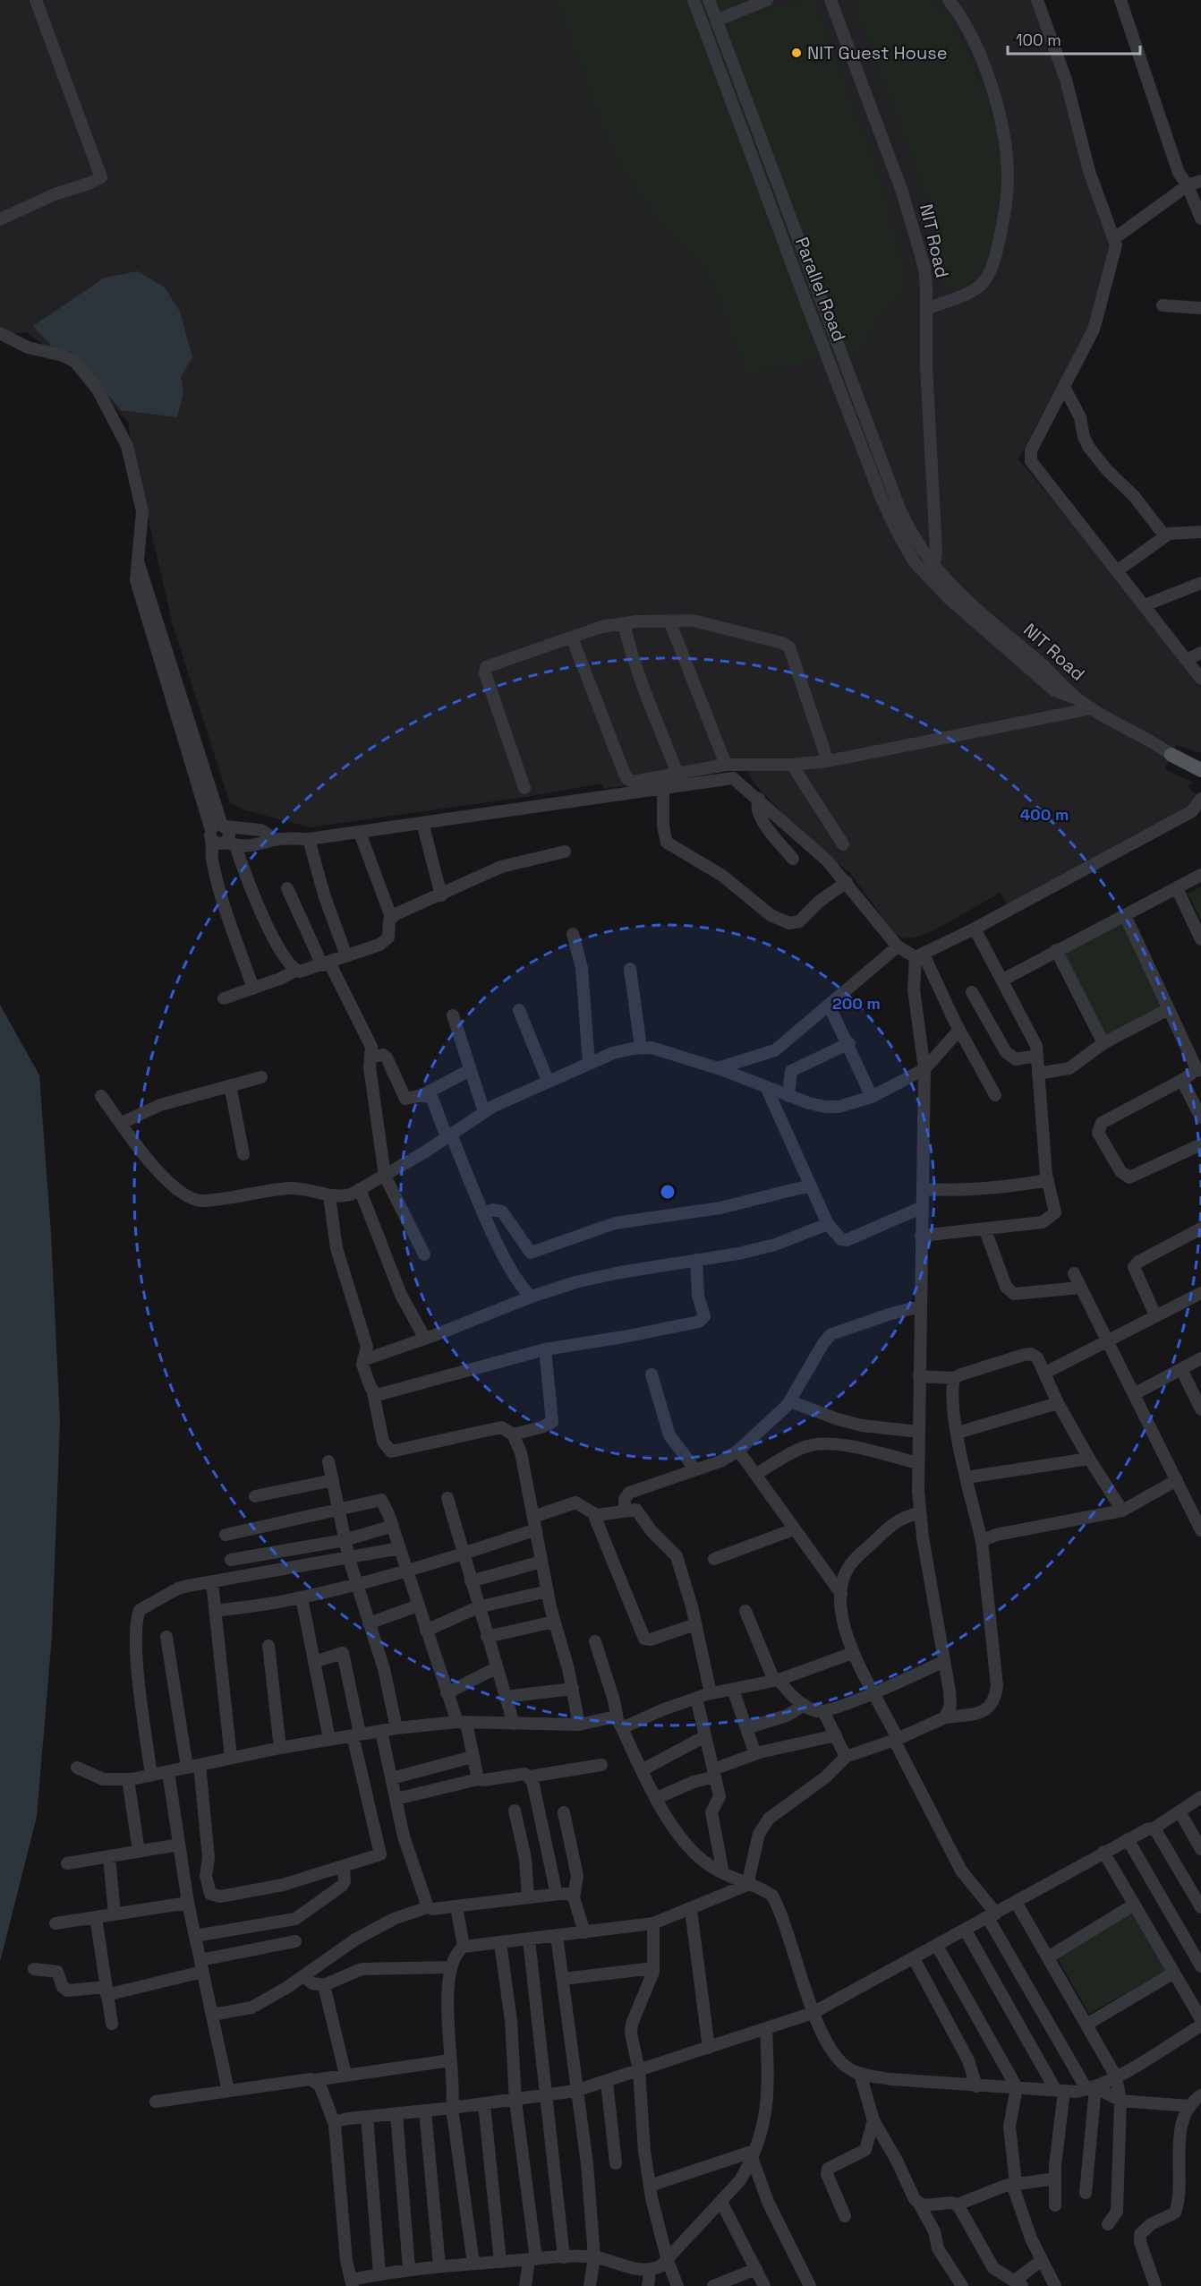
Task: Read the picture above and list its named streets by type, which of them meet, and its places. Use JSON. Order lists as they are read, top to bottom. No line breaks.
{"streets":{"main road":["NIT Road"],"street":["Parallel Road"]},"crossings":[["NIT Road","Parallel Road"]],"places":["NIT Guest House"],"scale_bar":"100 m","rings":["400 m","200 m"]}
